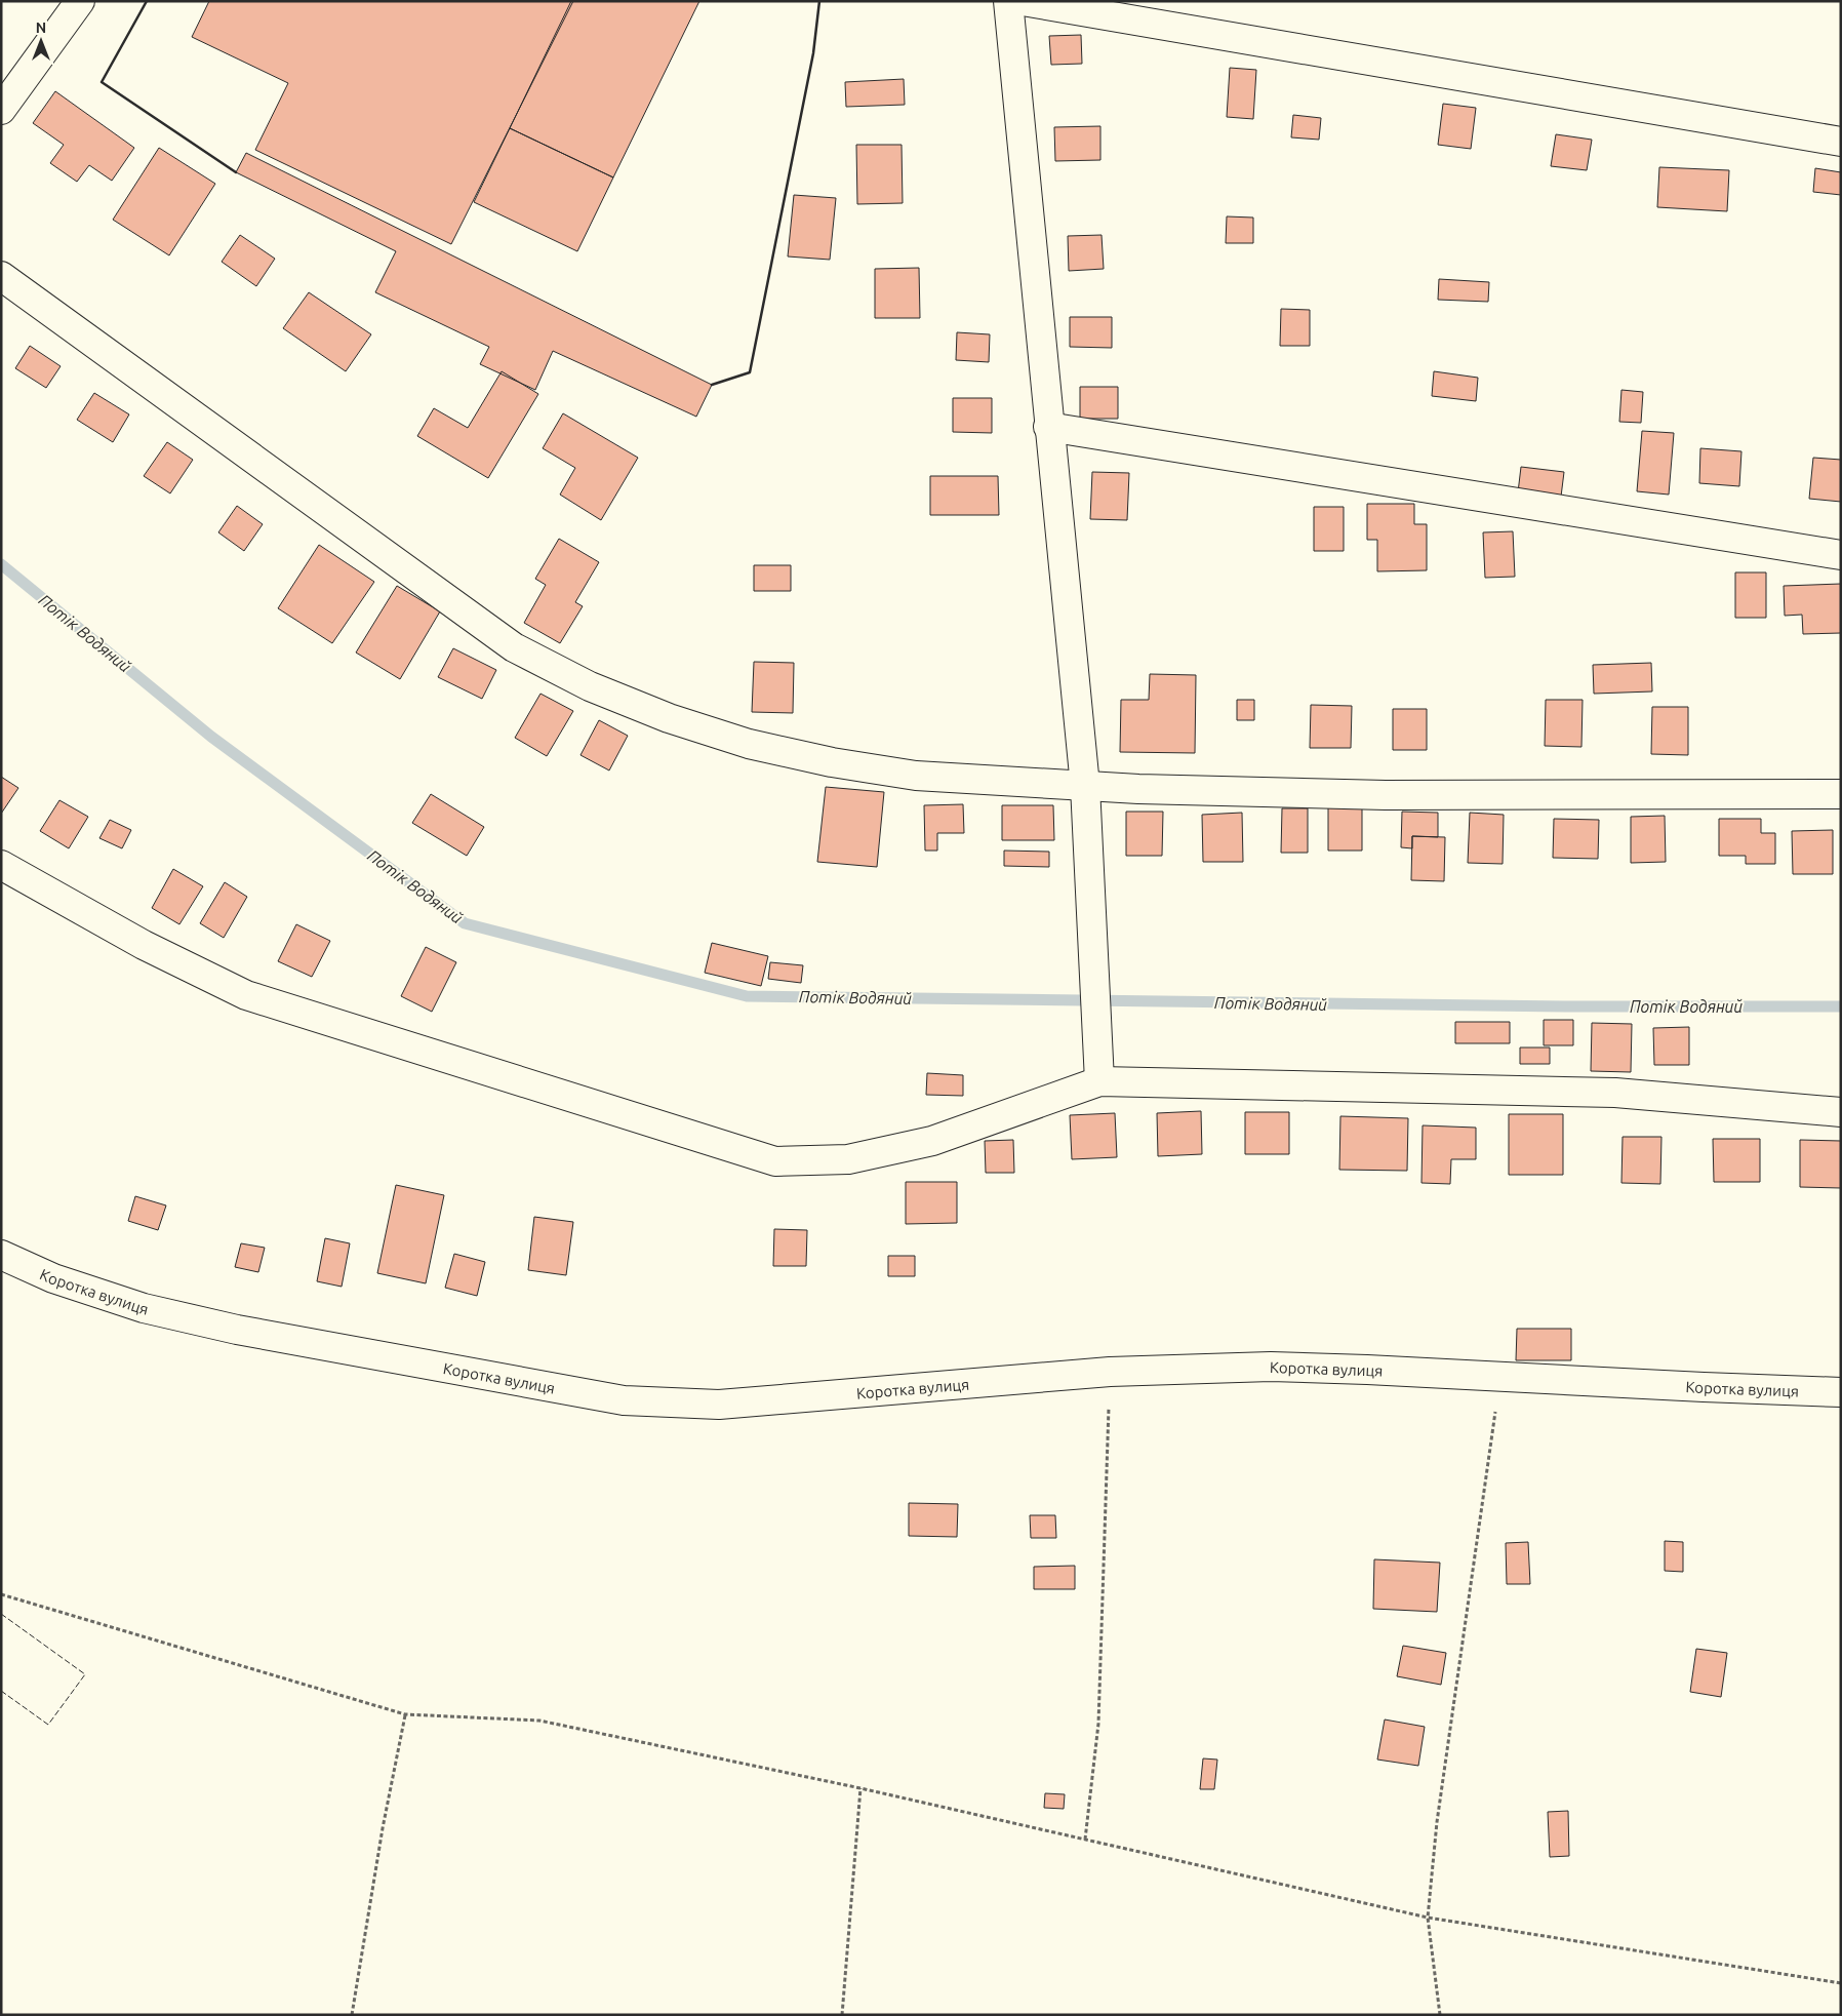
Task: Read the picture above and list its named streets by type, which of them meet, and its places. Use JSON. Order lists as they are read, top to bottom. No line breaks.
{"streets":{"street":["Коротка вулиця"]},"water":["Потік Водяний"],"north":"top"}
